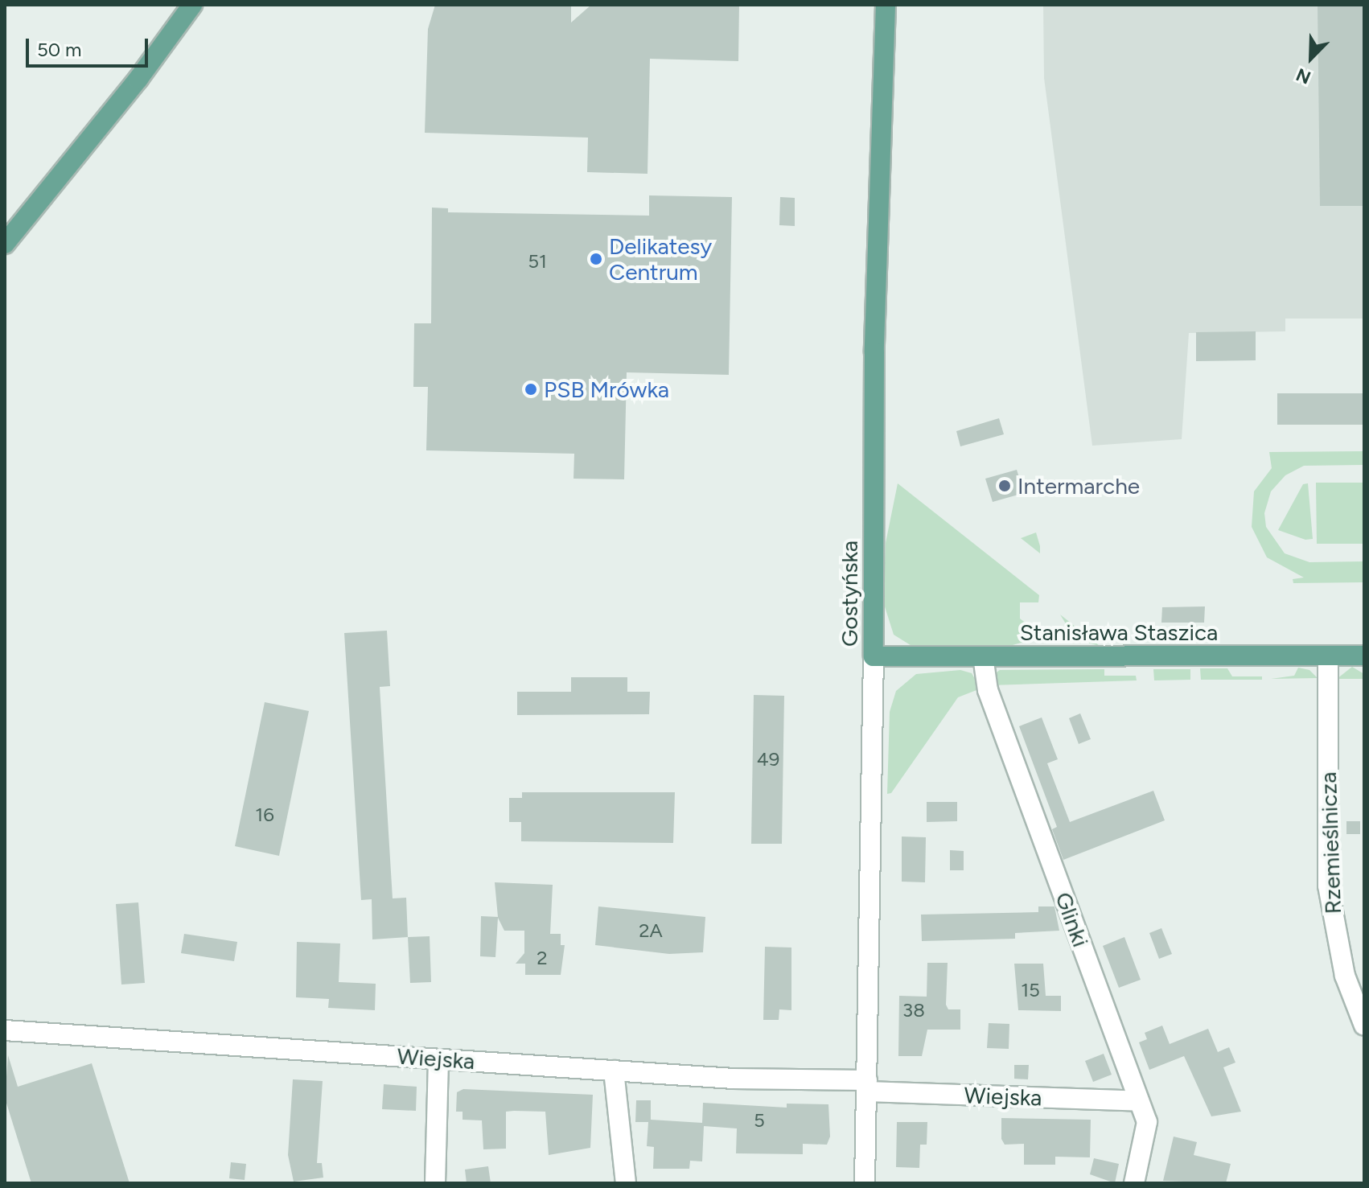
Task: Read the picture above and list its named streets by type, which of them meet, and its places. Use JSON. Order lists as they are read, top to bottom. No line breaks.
{"streets":{"main road":["Gostyńska","Stanisława Staszica"],"street":["Rzemieślnicza","Glinki","Wiejska"]},"crossings":[["Gostyńska","Stanisława Staszica"],["Gostyńska","Wiejska"],["Stanisława Staszica","Rzemieślnicza"],["Stanisława Staszica","Glinki"],["Glinki","Wiejska"]],"places":["Delikatesy Centrum","PSB Mrówka","Intermarche"],"house_numbers":["51","49","16","2A","2","15","38","5"],"scale_bar":"50 m","north":"bottom left"}
